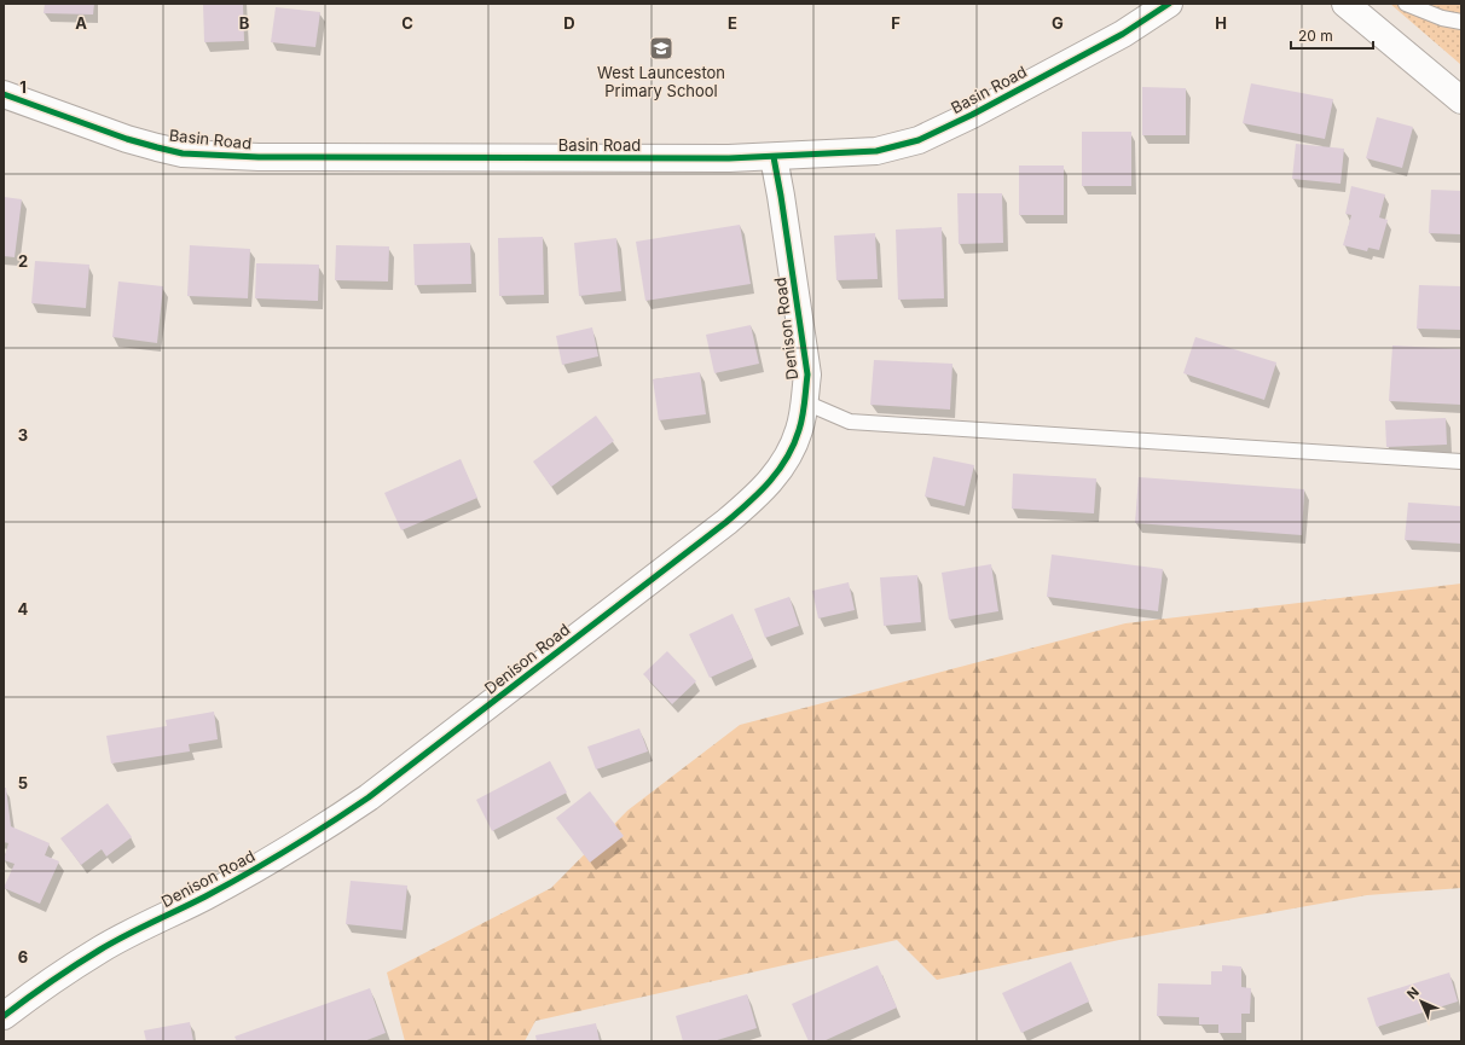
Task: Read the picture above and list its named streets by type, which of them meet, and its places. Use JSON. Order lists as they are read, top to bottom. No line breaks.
{"streets":{"street":["Basin Road","Denison Road"]},"crossings":[["Basin Road","Denison Road"]],"places":{"school or university":["West Launceston Primary School"]},"scale_bar":"20 m","north":"top left","grid":{"columns":["A","B","C","D","E","F","G","H"],"rows":["1","2","3","4","5","6"]}}
